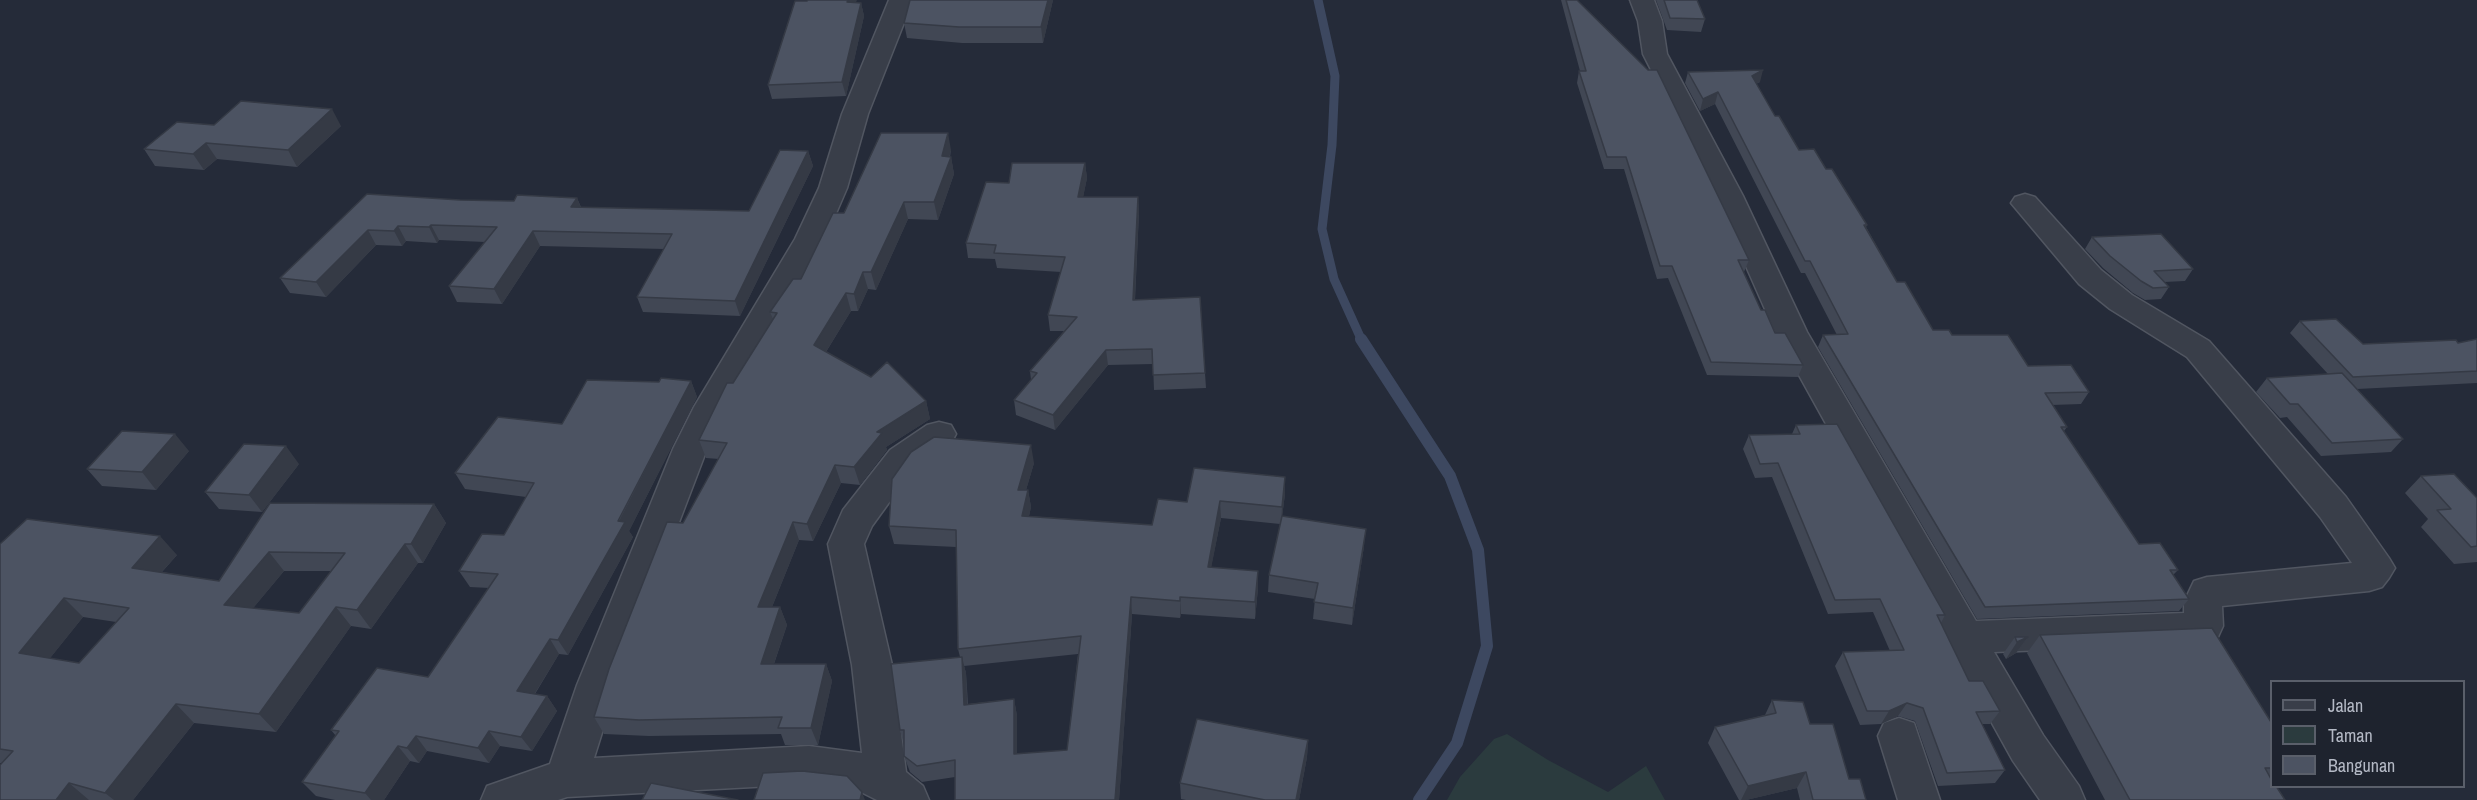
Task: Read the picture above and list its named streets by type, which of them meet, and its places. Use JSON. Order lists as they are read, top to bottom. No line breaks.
{"legend":["Jalan","Taman","Bangunan"]}
